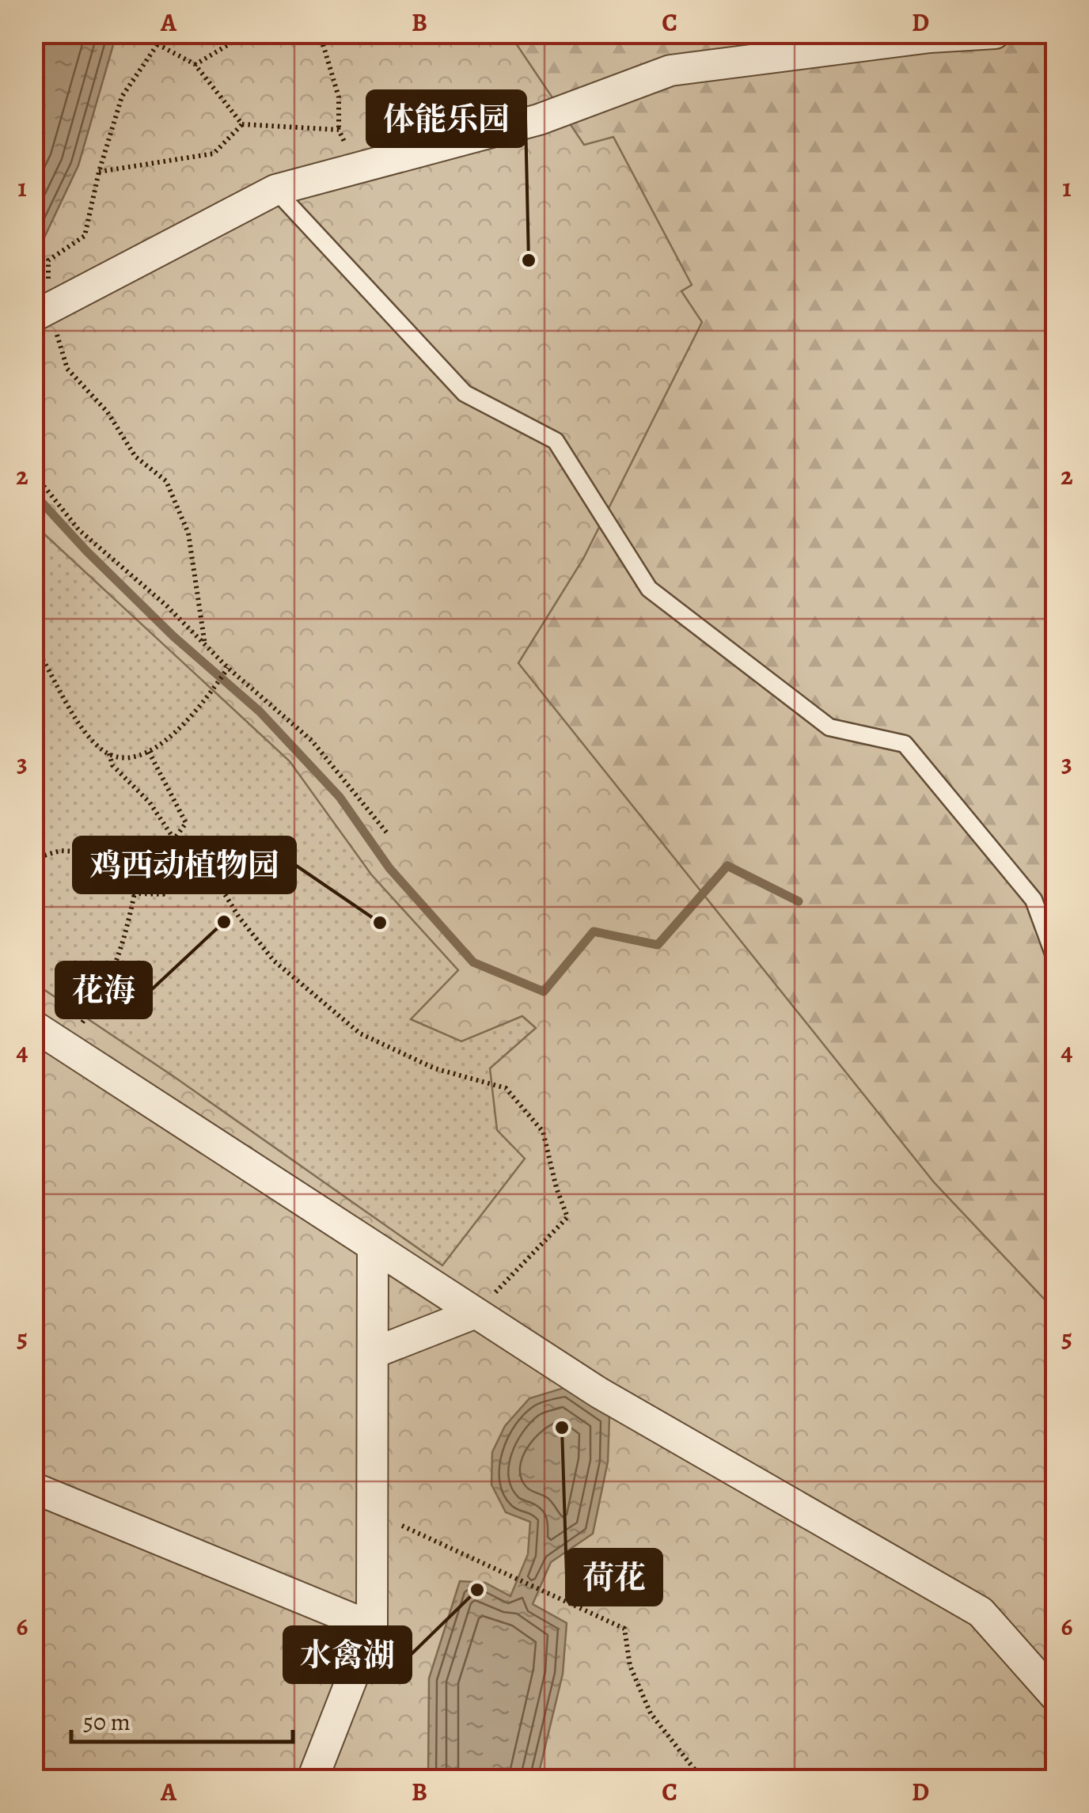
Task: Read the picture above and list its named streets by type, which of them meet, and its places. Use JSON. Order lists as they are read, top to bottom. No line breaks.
{"places":["体能乐园","花海","鸡西动植物园","荷花","水禽湖"],"scale_bar":"50 m","grid":{"columns":["A","B","C","D"],"rows":["1","2","3","4","5","6"]}}
